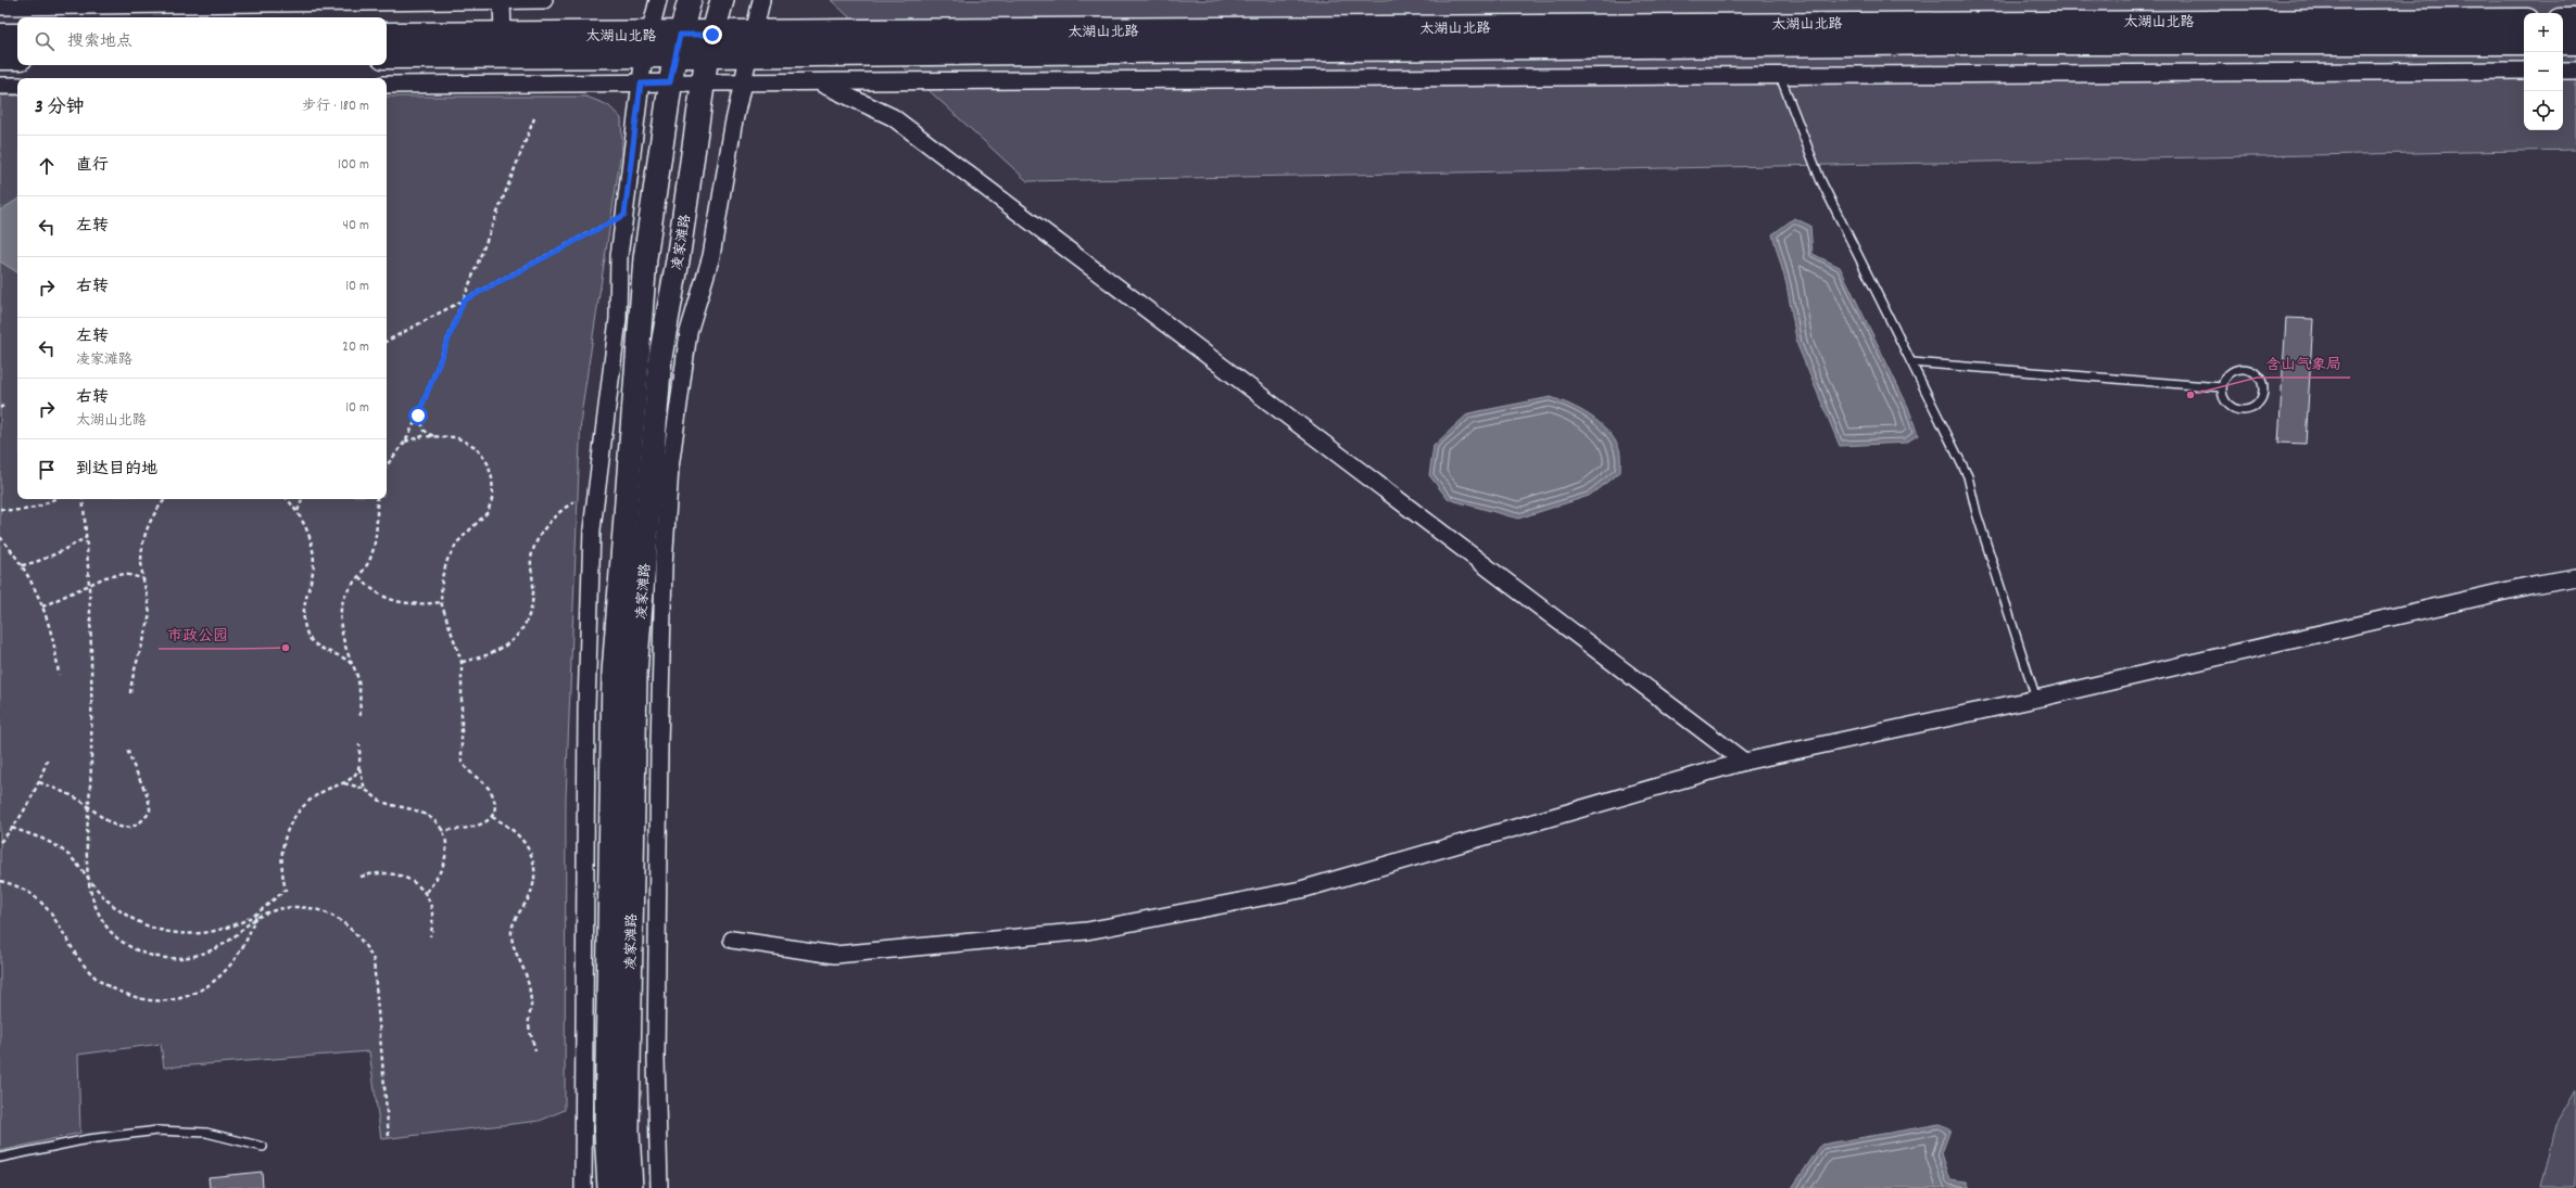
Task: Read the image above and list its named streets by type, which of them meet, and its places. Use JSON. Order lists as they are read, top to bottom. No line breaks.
{"streets":{"main road":["太湖山北路","凌家滩路"]},"crossings":[["太湖山北路","凌家滩路"]],"places":["含山气象局","市政公园"],"page":{"map_buttons":["+","−"],"search":"搜索地点","heading":["3 分钟","步行 · 180 m"],"list":[["直行","100 m"],["左转","40 m"],["右转","10 m"],["左转","凌家滩路","20 m"],["右转","太湖山北路","10 m"],"到达目的地"]}}
